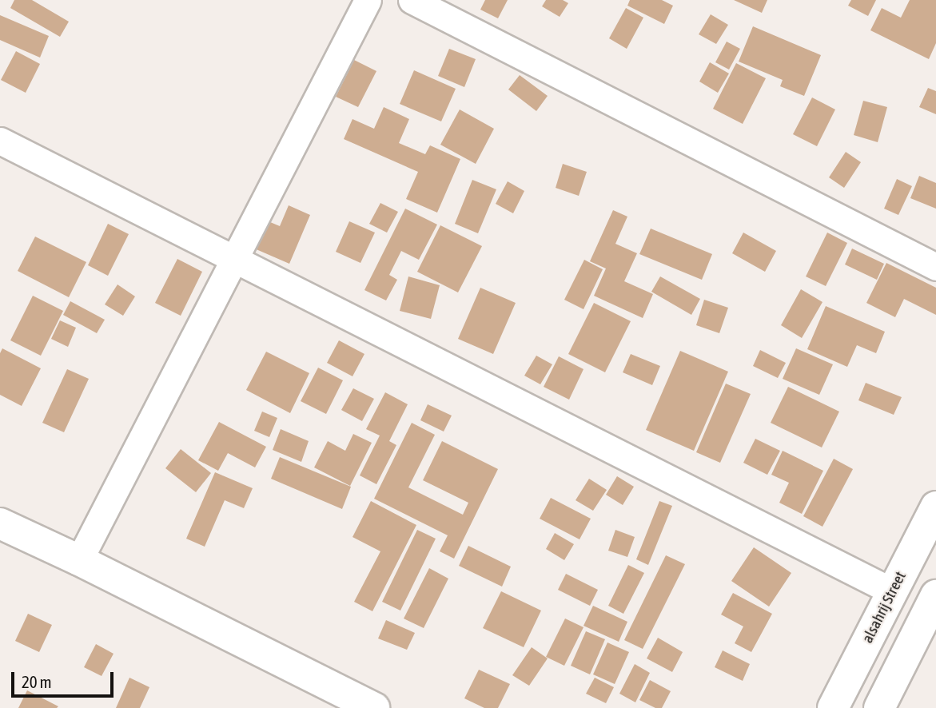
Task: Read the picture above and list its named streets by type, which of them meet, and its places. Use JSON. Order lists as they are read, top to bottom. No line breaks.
{"streets":{"street":["alsahrij Street"]},"scale_bar":"20 m"}
